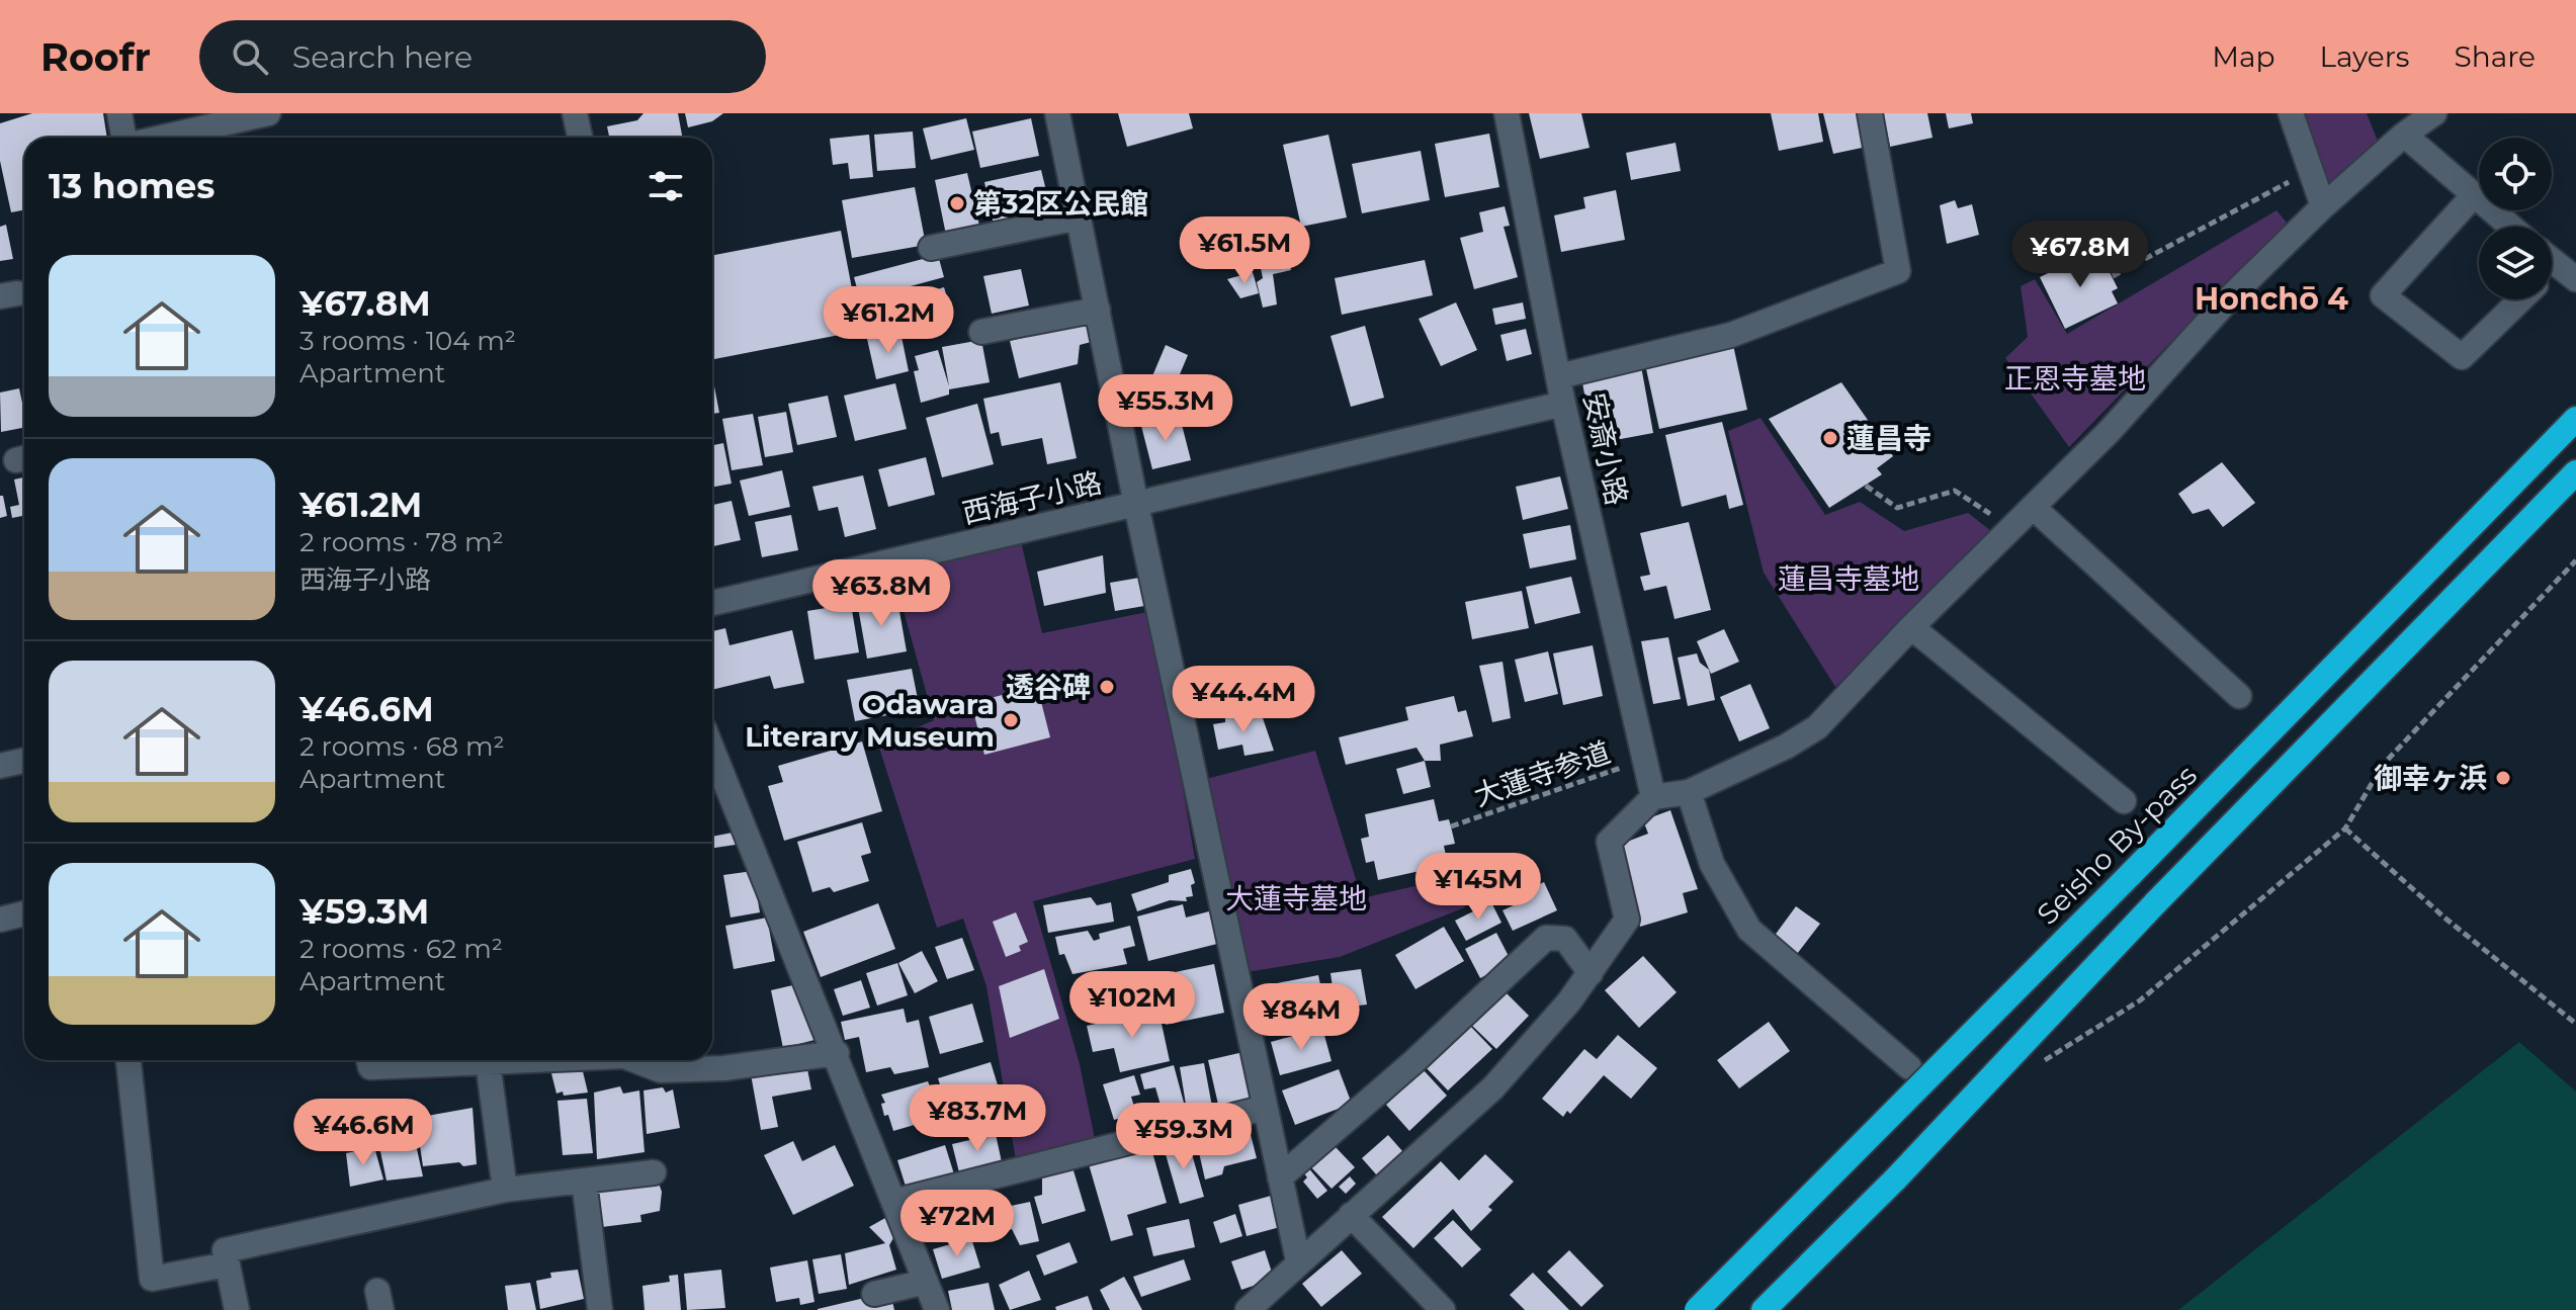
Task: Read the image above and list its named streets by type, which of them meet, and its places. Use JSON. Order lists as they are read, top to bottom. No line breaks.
{"streets":{"highway":["Seisho By-pass"],"street":["安斎小路","西海子小路"],"path":["大蓮寺参道"]},"crossings":[["安斎小路","西海子小路"],["安斎小路","大蓮寺参道"]],"districts":["Honchō 4"],"parks":["正恩寺墓地","蓮昌寺墓地","大蓮寺墓地"],"places":["第32区公民館","蓮昌寺","透谷碑","Odawara Literary Museum","御幸ヶ浜"],"page":{"header":"Roofr","search":"Search here","nav":["Map","Layers","Share"],"heading":"13 homes","price":["¥61.5M","¥67.8M","¥61.2M","¥55.3M","¥63.8M","¥44.4M","¥145M","¥102M","¥84M","¥83.7M","¥46.6M","¥59.3M","¥72M"],"list":[{"name":"¥67.8M","note":"3 rooms · 104 m² · Apartment"},{"name":"¥61.2M","note":"2 rooms · 78 m² · 西海子小路"},{"name":"¥46.6M","note":"2 rooms · 68 m² · Apartment"},{"name":"¥59.3M","note":"2 rooms · 62 m² · Apartment"}]}}
